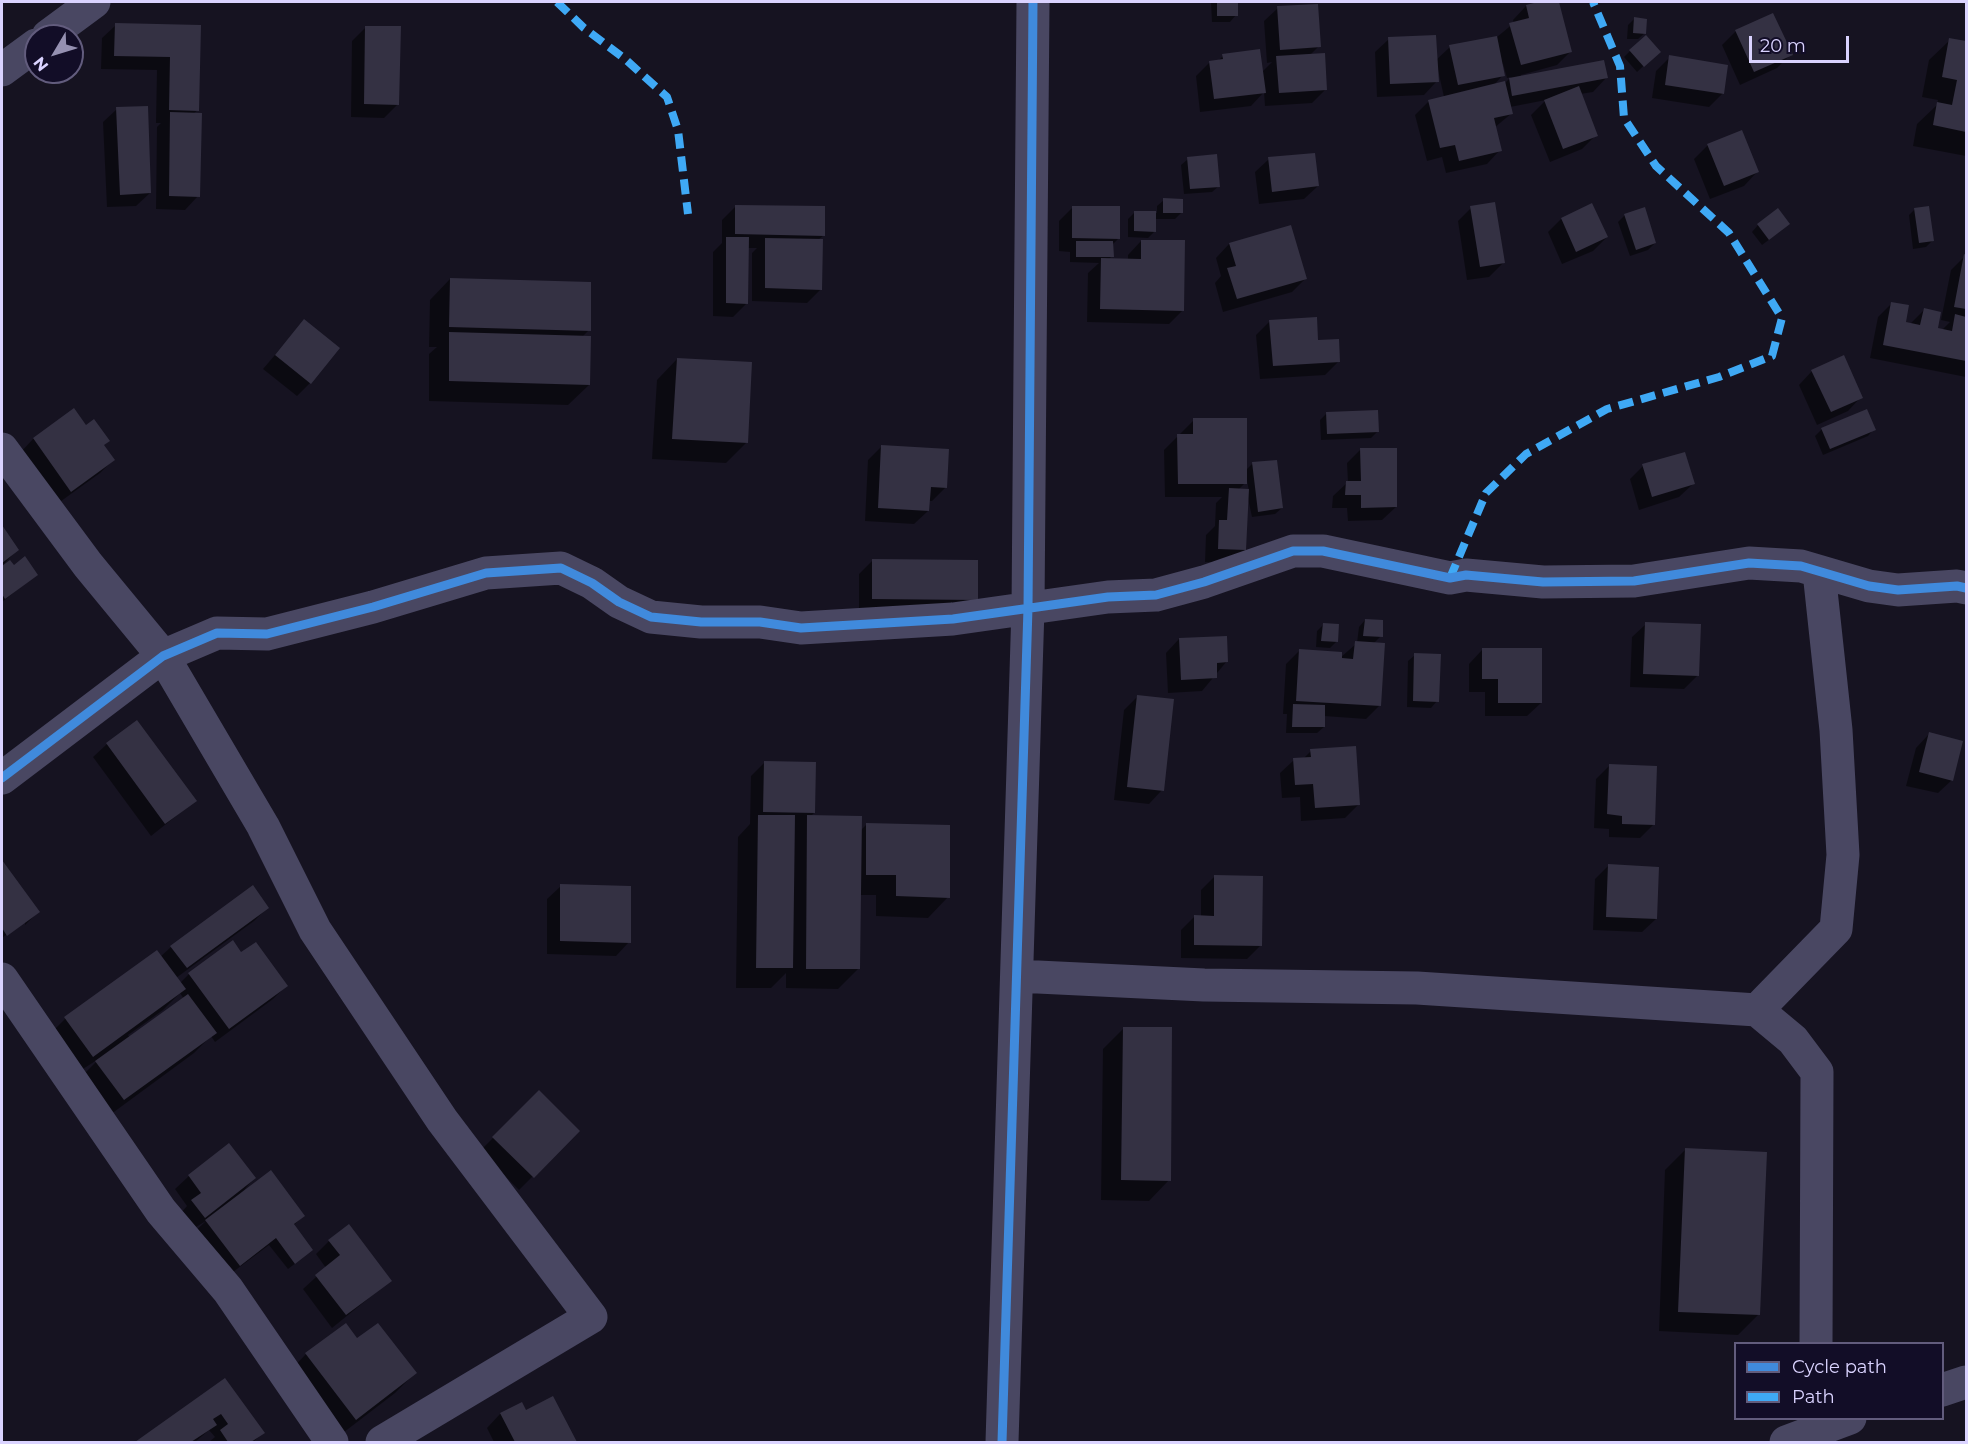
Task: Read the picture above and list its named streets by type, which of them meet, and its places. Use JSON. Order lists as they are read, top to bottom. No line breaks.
{"legend":["Cycle path","Path"],"scale_bar":"20 m","north":"bottom left"}
